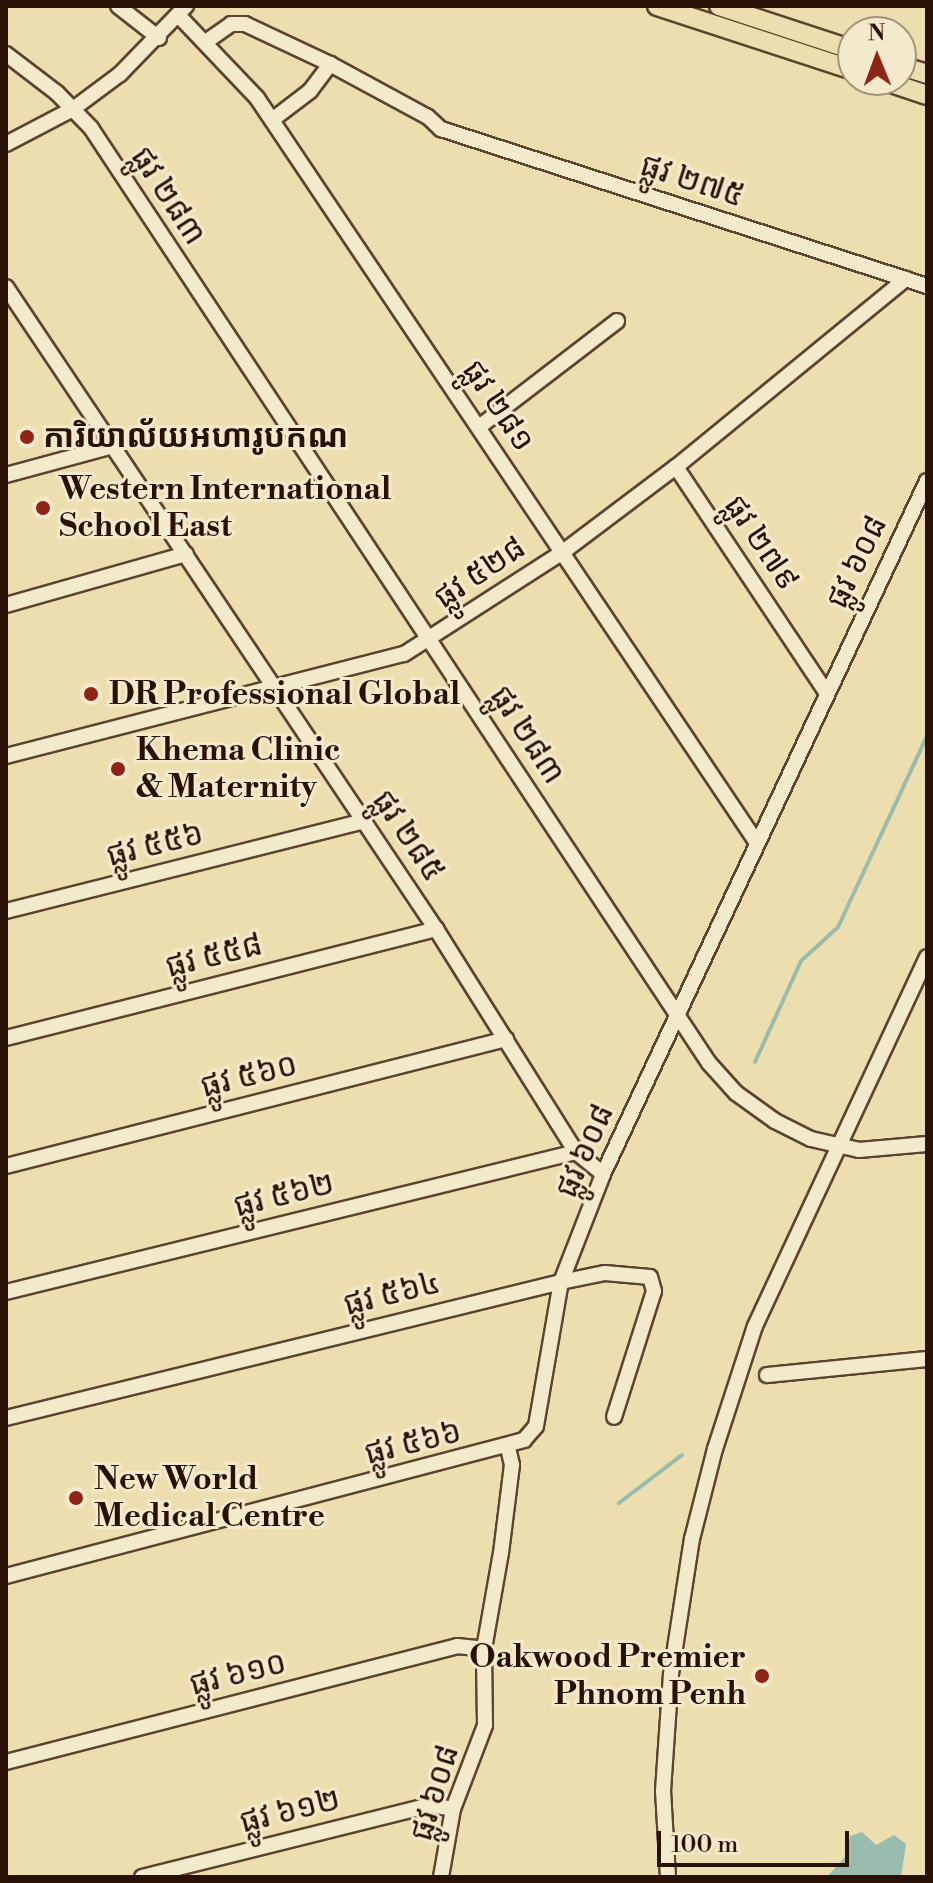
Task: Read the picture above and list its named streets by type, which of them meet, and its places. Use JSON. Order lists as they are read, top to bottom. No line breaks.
{"streets":{"street":["ផ្លូវ ២៧៥","ផ្លូវ ២៨៣","ផ្លូវ ២៨១","ផ្លូវ ២៧៩","ផ្លូវ ៦០៨","ផ្លូវ ៥២៨","ផ្លូវ ២៨៥","ផ្លូវ ៥៥៦","ផ្លូវ ៥៥៨","ផ្លូវ ៥៦០","ផ្លូវ ៥៦២","ផ្លូវ ៥៦៤","ផ្លូវ ៥៦៦","ផ្លូវ ៦១០","ផ្លូវ ៦១២"]},"crossings":[["ផ្លូវ ២៧៥","ផ្លូវ ២៨១"],["ផ្លូវ ២៧៥","ផ្លូវ ៥២៨"],["ផ្លូវ ២៨៣","ផ្លូវ ៦០៨"],["ផ្លូវ ២៨៣","ផ្លូវ ៥២៨"],["ផ្លូវ ២៨១","ផ្លូវ ៦០៨"],["ផ្លូវ ២៨១","ផ្លូវ ៥២៨"],["ផ្លូវ ២៧៩","ផ្លូវ ៦០៨"],["ផ្លូវ ២៧៩","ផ្លូវ ៥២៨"],["ផ្លូវ ៦០៨","ផ្លូវ ២៨៥"],["ផ្លូវ ៦០៨","ផ្លូវ ៥៦៤"],["ផ្លូវ ៦០៨","ផ្លូវ ៥៦៦"],["ផ្លូវ ៦០៨","ផ្លូវ ៦១០"],["ផ្លូវ ៦០៨","ផ្លូវ ៦១២"],["ផ្លូវ ៥២៨","ផ្លូវ ២៨៥"],["ផ្លូវ ២៨៥","ផ្លូវ ៥៥៦"],["ផ្លូវ ២៨៥","ផ្លូវ ៥៥៨"],["ផ្លូវ ២៨៥","ផ្លូវ ៥៦០"],["ផ្លូវ ២៨៥","ផ្លូវ ៥៦២"]],"places":["ការិយាល័យអហារូបកណ","Western International School East","DR Professional Global","Khema Clinic & Maternity","New World Medical Centre","Oakwood Premier Phnom Penh"],"scale_bar":"100 m","north":"top"}
